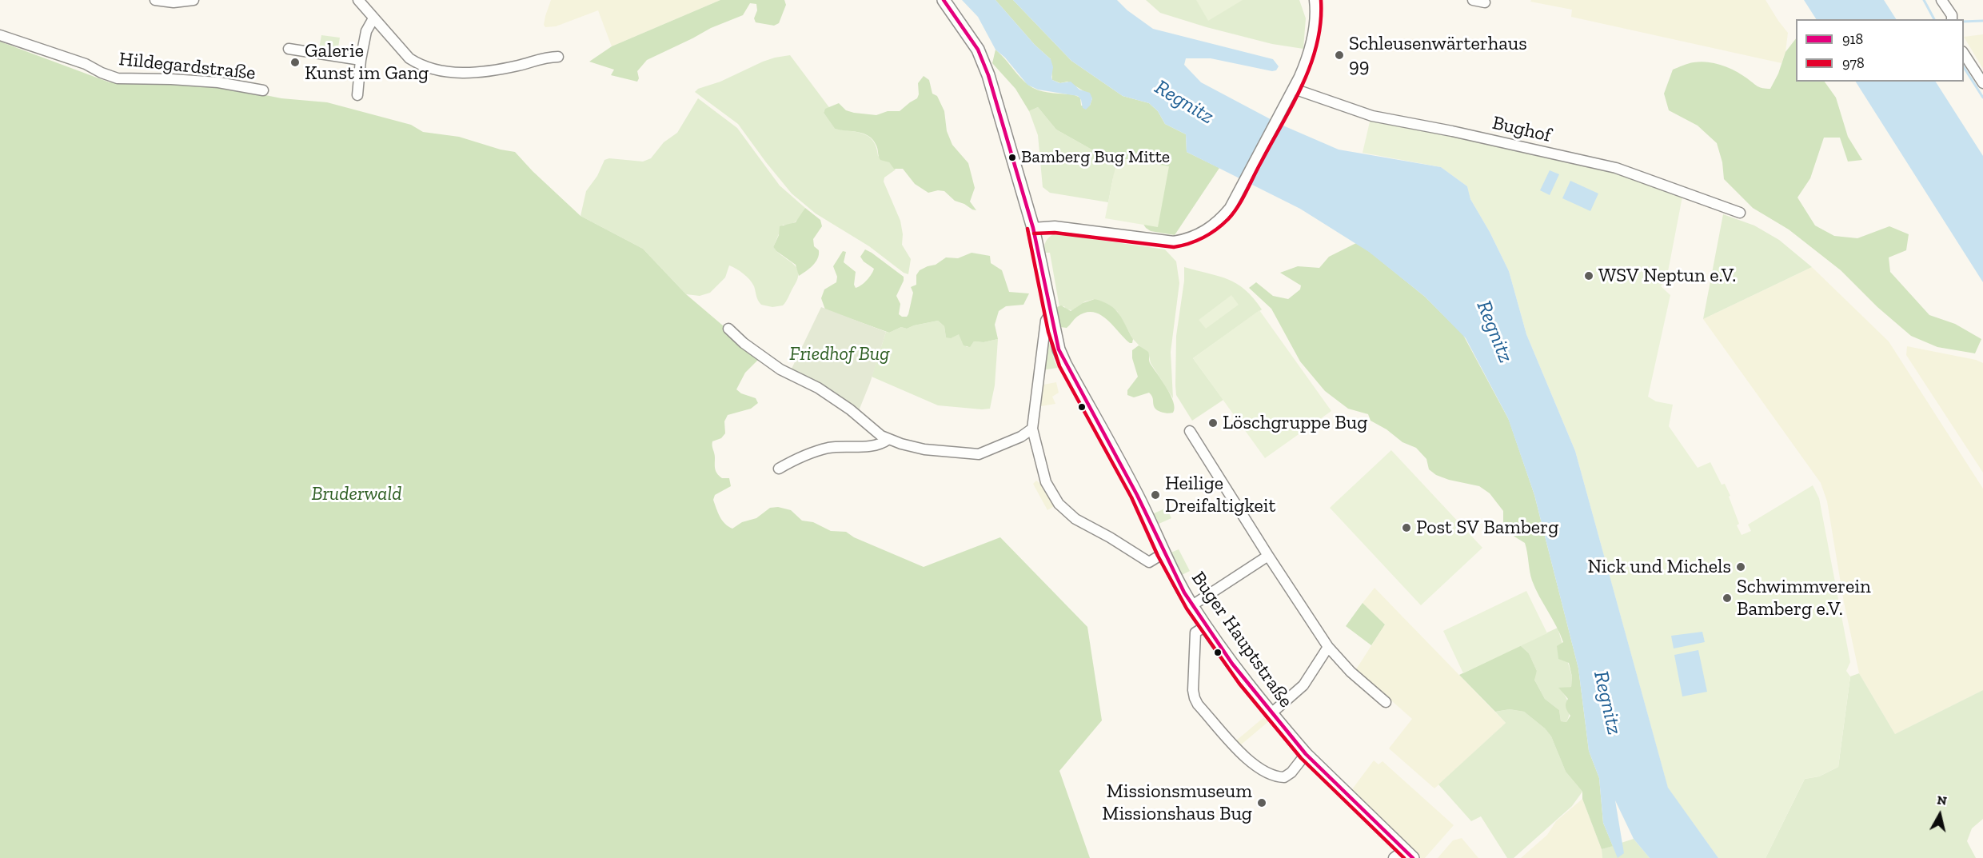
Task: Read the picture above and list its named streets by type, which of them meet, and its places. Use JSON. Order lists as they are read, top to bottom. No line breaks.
{"streets":{"street":["Hildegardstraße","Bughof","Buger Hauptstraße"]},"water":["Regnitz"],"parks":["Friedhof Bug","Bruderwald"],"places":["Schleusenwärterhaus 99","Galerie Kunst im Gang","Bamberg Bug Mitte","WSV Neptun e.V.","Löschgruppe Bug","Heilige Dreifaltigkeit","Post SV Bamberg","Nick und Michels","Schwimmverein Bamberg e.V.","Missionsmuseum Missionshaus Bug"],"lines":["transit line 918","transit line 978"],"legend":["918","978"],"north":"top"}
